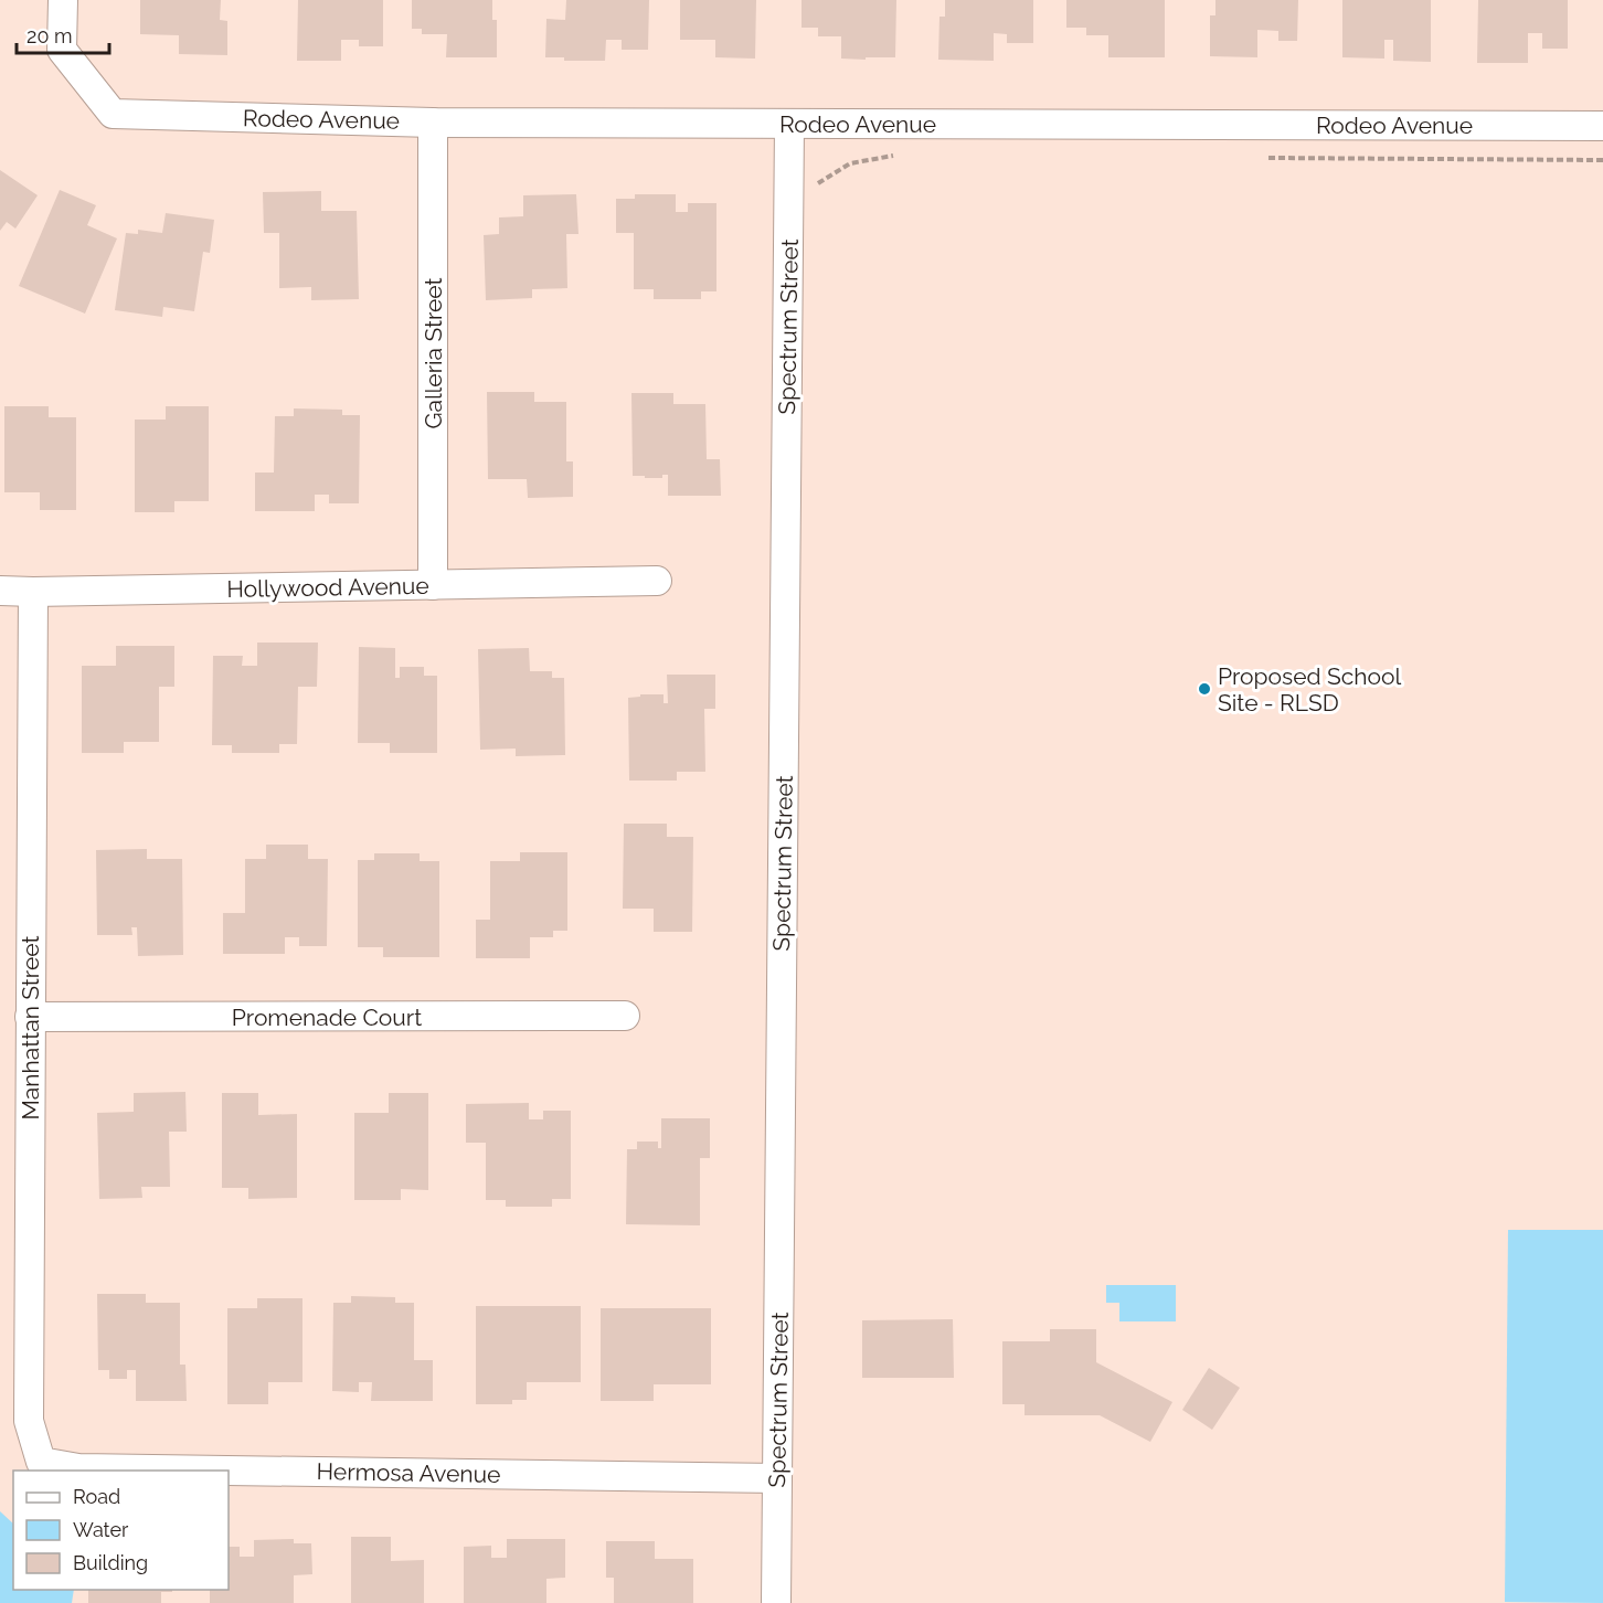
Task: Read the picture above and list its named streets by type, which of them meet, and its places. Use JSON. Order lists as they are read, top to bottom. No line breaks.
{"streets":{"street":["Rodeo Avenue","Spectrum Street","Galleria Street","Hollywood Avenue","Promenade Court","Manhattan Street","Hermosa Avenue"]},"crossings":[["Rodeo Avenue","Spectrum Street"],["Rodeo Avenue","Galleria Street"],["Spectrum Street","Hermosa Avenue"],["Galleria Street","Hollywood Avenue"],["Hollywood Avenue","Manhattan Street"],["Promenade Court","Manhattan Street"],["Manhattan Street","Hermosa Avenue"]],"places":["Proposed School Site - RLSD"],"legend":["Road","Water","Building"],"scale_bar":"20 m"}
